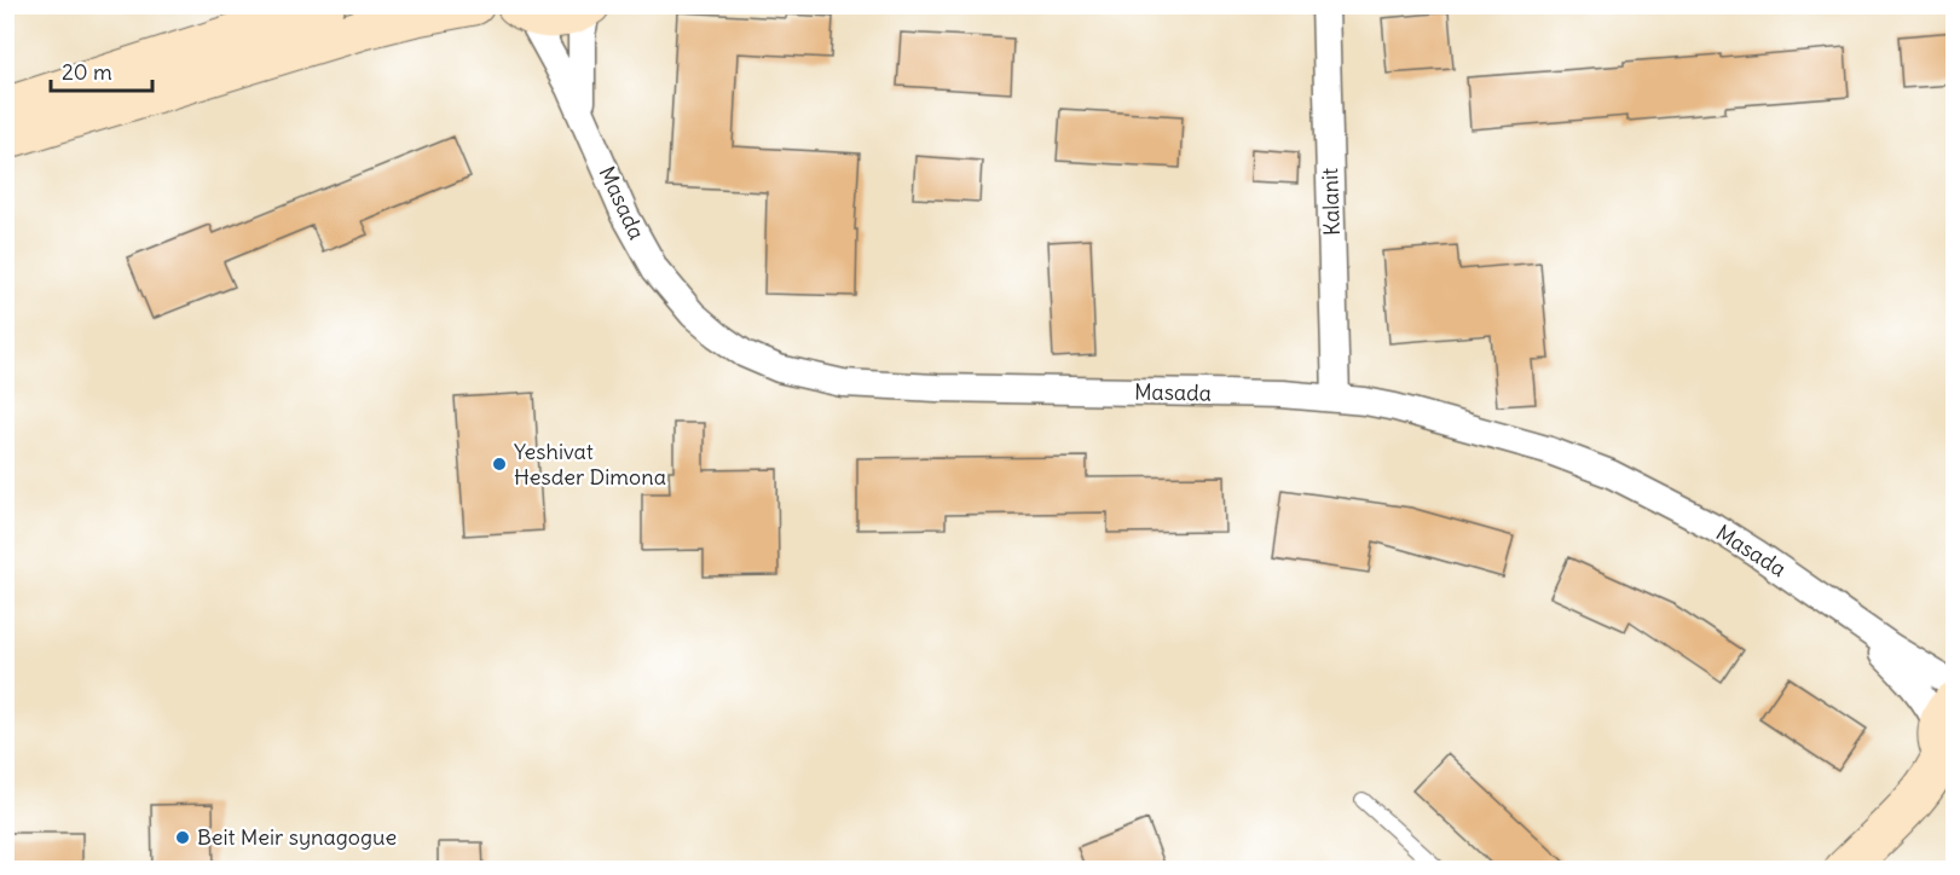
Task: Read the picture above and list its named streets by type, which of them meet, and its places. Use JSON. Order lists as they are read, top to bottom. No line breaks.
{"streets":{"street":["Kalanit","Masada"]},"crossings":[["Kalanit","Masada"]],"places":["Yeshivat Hesder Dimona","Beit Meir synagogue"],"scale_bar":"20 m"}
